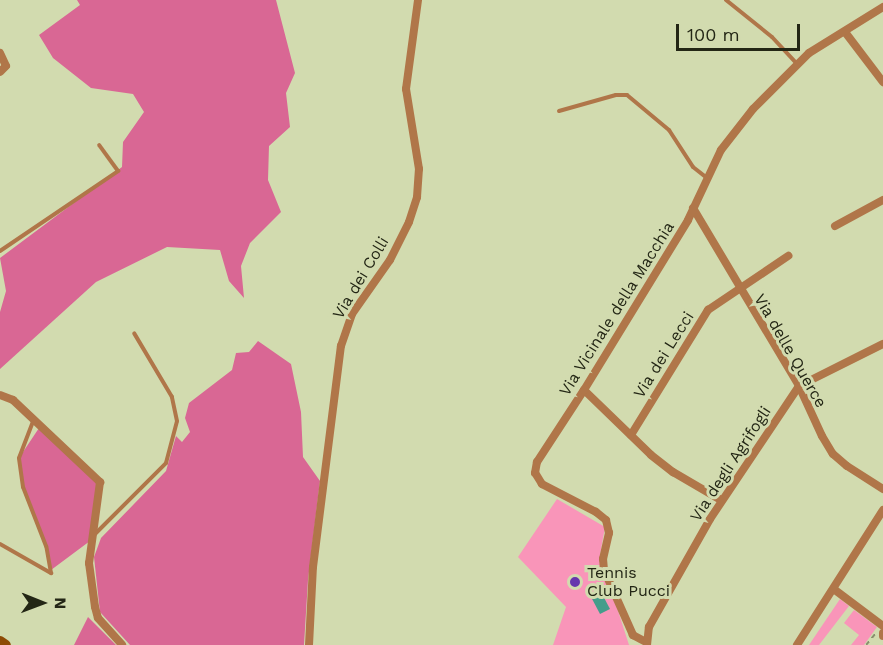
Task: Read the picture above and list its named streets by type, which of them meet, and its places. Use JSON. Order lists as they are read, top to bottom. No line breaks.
{"streets":{"street":["Via dei Colli","Via Vicinale della Macchia","Via delle Querce","Via dei Lecci","Via degli Agrifogli"]},"crossings":[["Via Vicinale della Macchia","Via delle Querce"],["Via Vicinale della Macchia","Via degli Agrifogli"],["Via delle Querce","Via dei Lecci"],["Via delle Querce","Via degli Agrifogli"]],"places":["Tennis Club Pucci"],"scale_bar":"100 m","north":"right"}
